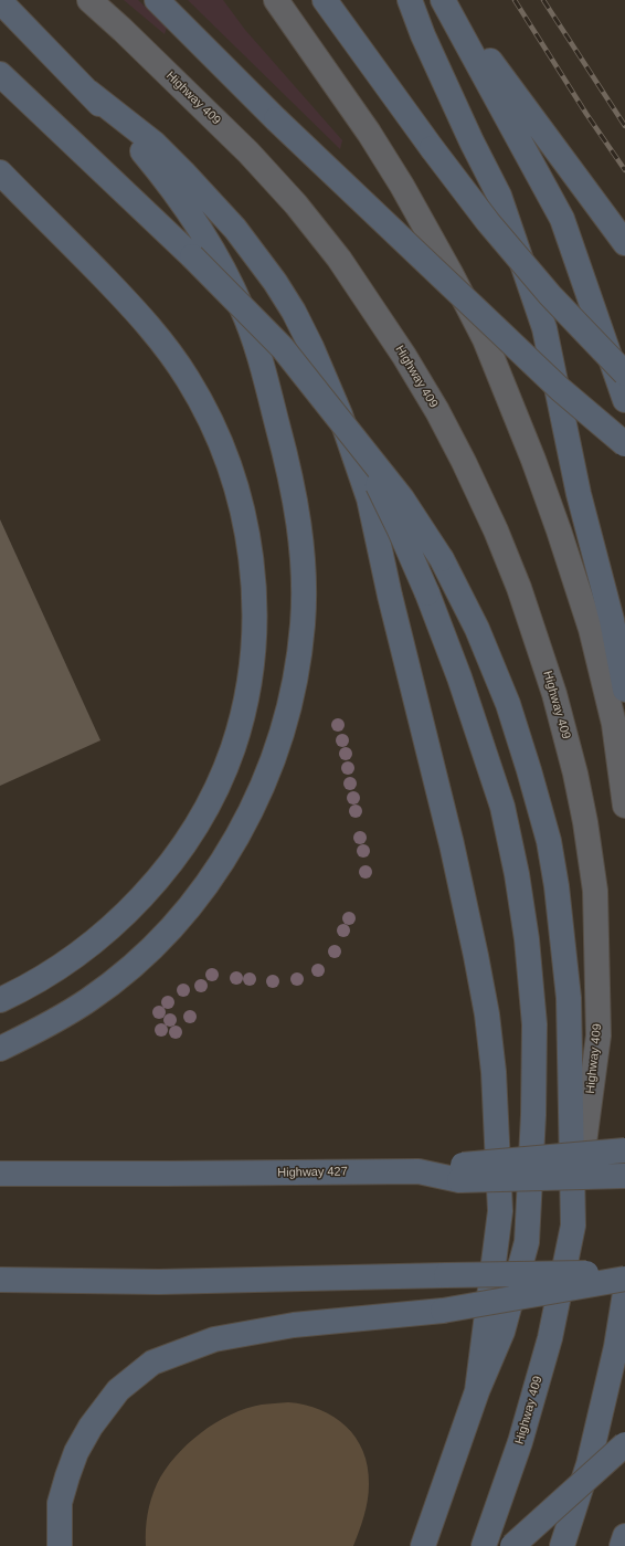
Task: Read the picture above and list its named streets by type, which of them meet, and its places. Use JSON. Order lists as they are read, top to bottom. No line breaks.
{"streets":{"highway":["Highway 409","Highway 427"]}}
